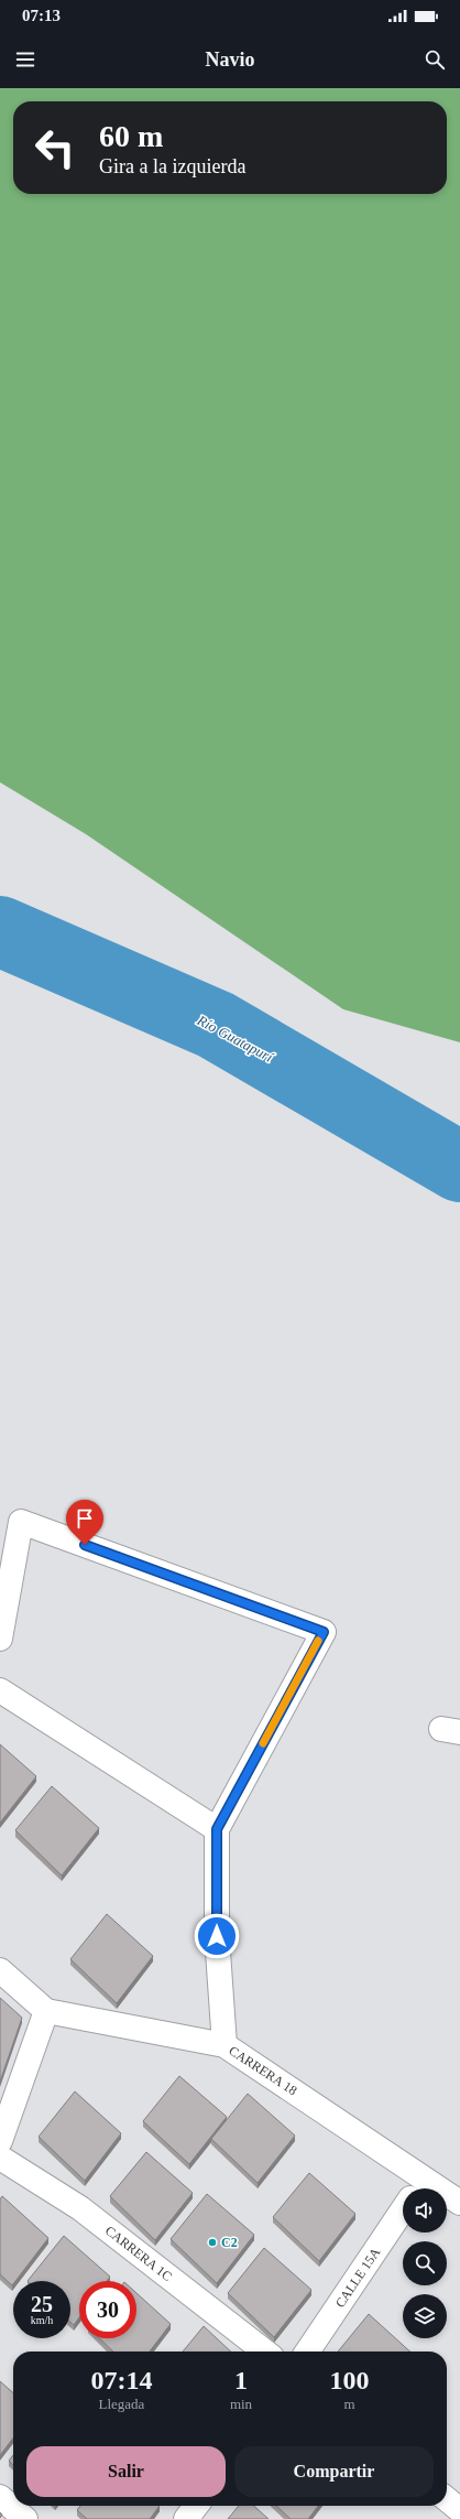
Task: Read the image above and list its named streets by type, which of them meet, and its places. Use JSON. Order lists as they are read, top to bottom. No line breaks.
{"streets":{"street":["CARRERA 18","CARRERA 1C","CALLE 15A"]},"water":["Río Guatapurí"],"places":["C2"],"page":{"status":"07:13","header":"Navio","turn":["60 m","Gira a la izquierda"],"speed":"25 km/h","limit":"30","eta":["07:14","Llegada","1","min","100","m"],"buttons":["Salir","Compartir"]}}
